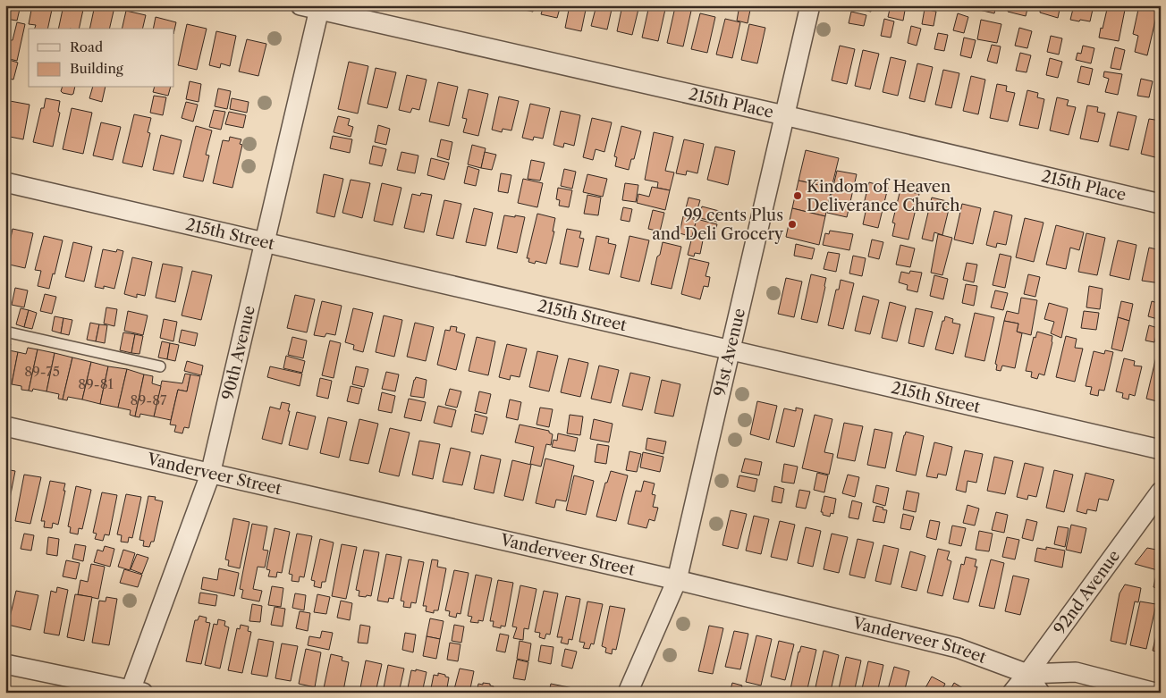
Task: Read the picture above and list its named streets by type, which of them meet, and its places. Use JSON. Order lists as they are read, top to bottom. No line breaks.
{"streets":{"street":["215th Place","215th Street","91st Avenue","90th Avenue","Vanderveer Street","92nd Avenue"]},"crossings":[["215th Place","91st Avenue"],["215th Place","90th Avenue"],["215th Street","91st Avenue"],["215th Street","90th Avenue"],["91st Avenue","Vanderveer Street"],["90th Avenue","Vanderveer Street"],["Vanderveer Street","92nd Avenue"]],"places":["Kindom of Heaven Deliverance Church","99 cents Plus and Deli Grocery"],"house_numbers":["89-75","89-81","89-87"],"legend":["Road","Building"]}
